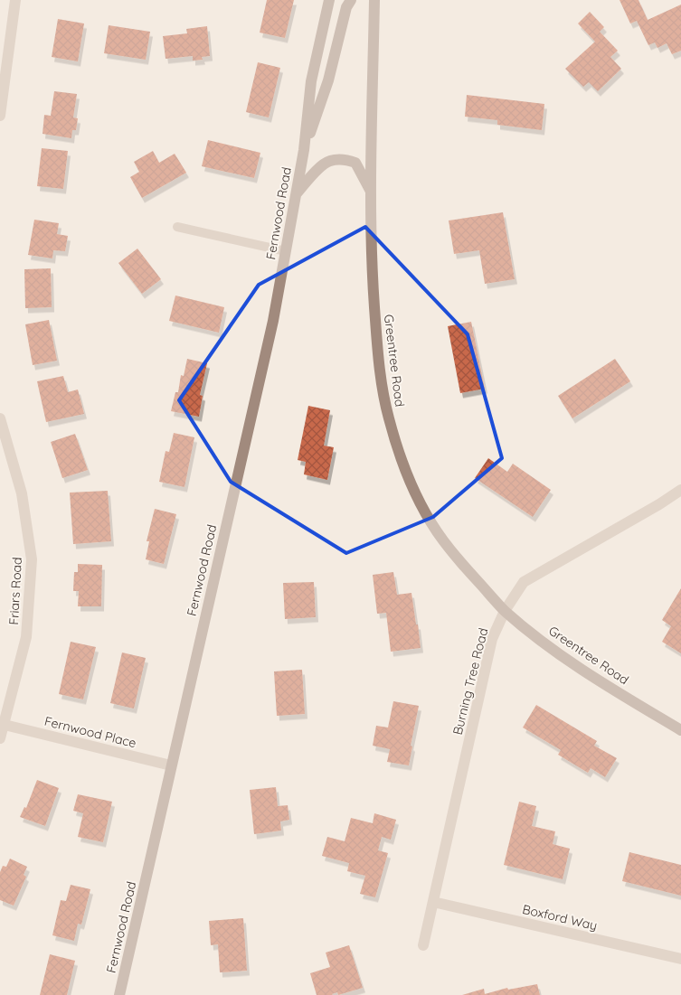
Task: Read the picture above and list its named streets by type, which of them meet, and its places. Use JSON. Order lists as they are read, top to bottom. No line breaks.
{"streets":{"main road":["Fernwood Road","Greentree Road"],"street":["Friars Road","Burning Tree Road","Fernwood Place","Boxford Way"]},"crossings":[["Fernwood Road","Fernwood Place"],["Greentree Road","Burning Tree Road"],["Friars Road","Fernwood Place"],["Burning Tree Road","Boxford Way"]]}
